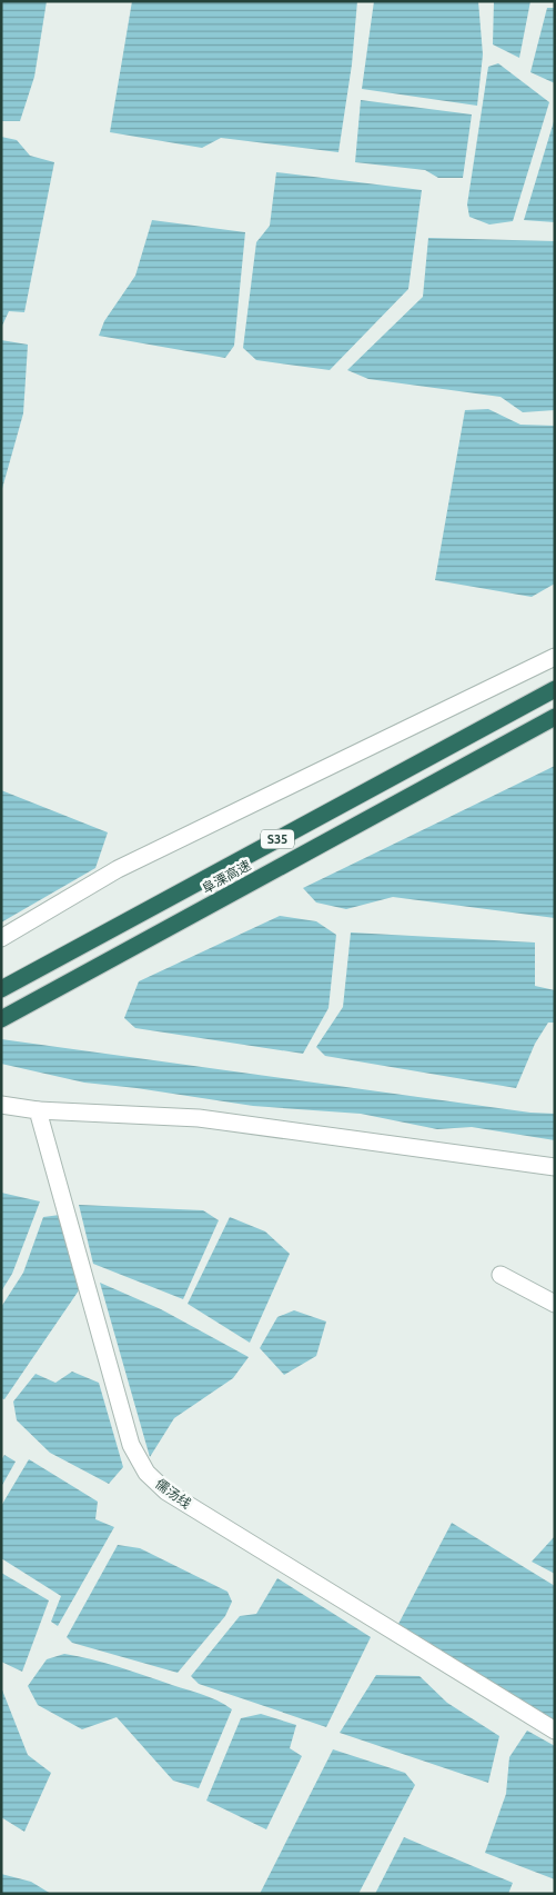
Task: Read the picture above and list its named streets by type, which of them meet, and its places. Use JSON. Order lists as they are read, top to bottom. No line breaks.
{"streets":{"highway":["S35","阜溧高速"],"street":["儒汤线"]}}
